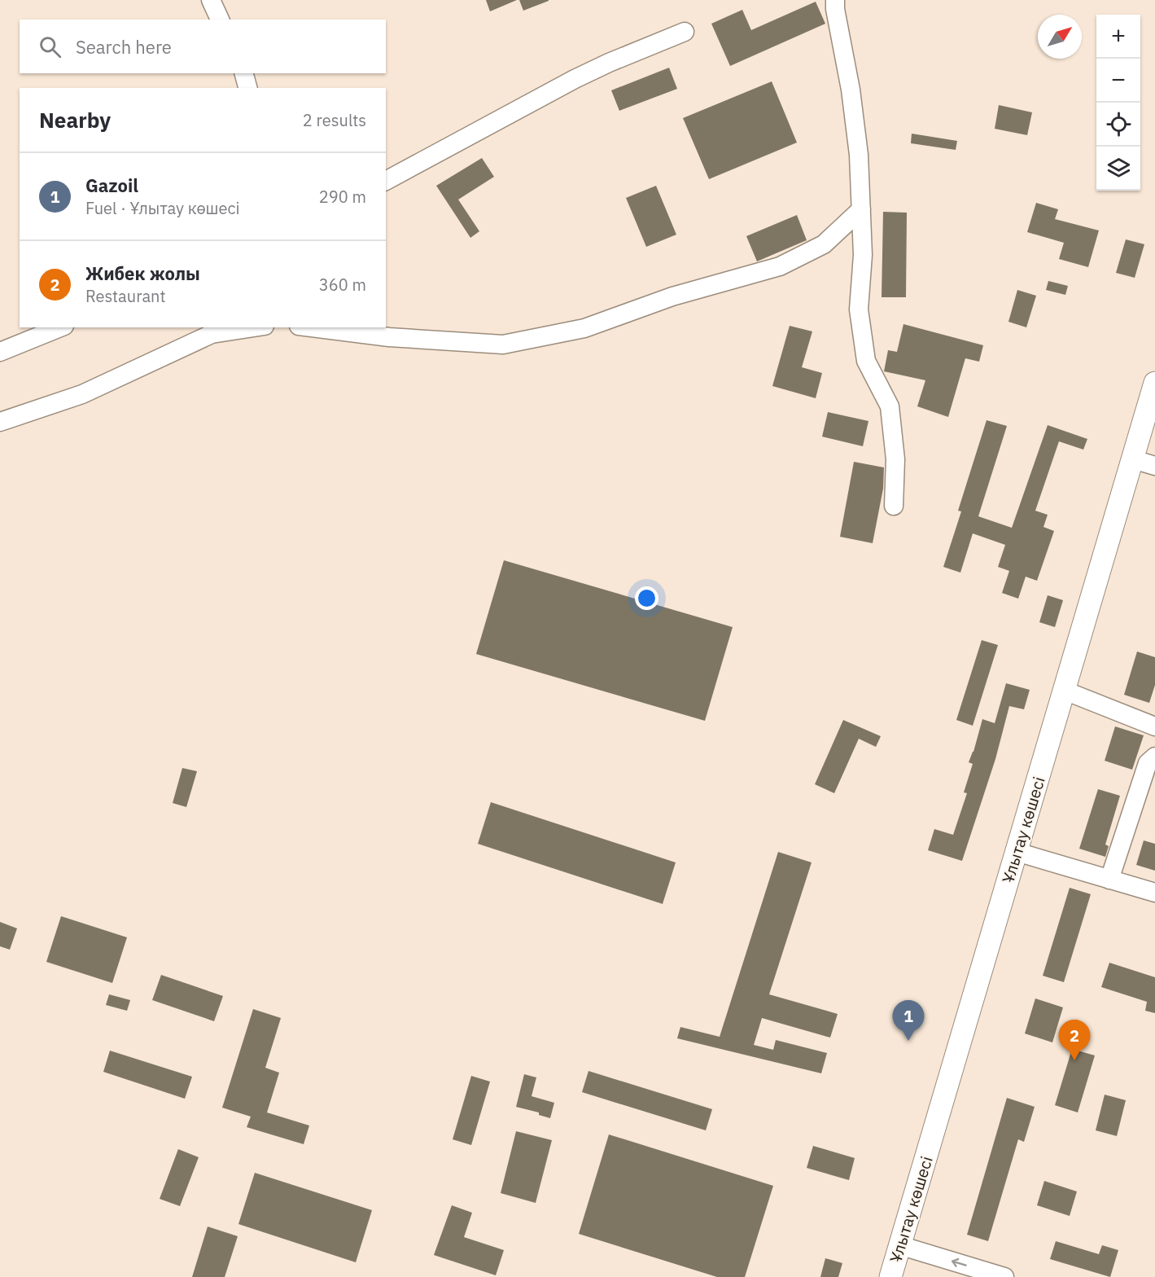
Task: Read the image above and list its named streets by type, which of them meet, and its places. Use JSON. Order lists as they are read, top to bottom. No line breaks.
{"streets":{"main road":["Ұлытау көшесі"]},"north":"top right","page":{"map_buttons":["+","−"],"search":"Search here","heading":["Nearby","2 results"],"list":[{"mark":"1","name":"Gazoil","note":"Fuel · Ұлытау көшесі","value":"290 m"},{"mark":"2","name":"Жибек жолы","note":"Restaurant","value":"360 m"}],"pins":["1","2"]}}
